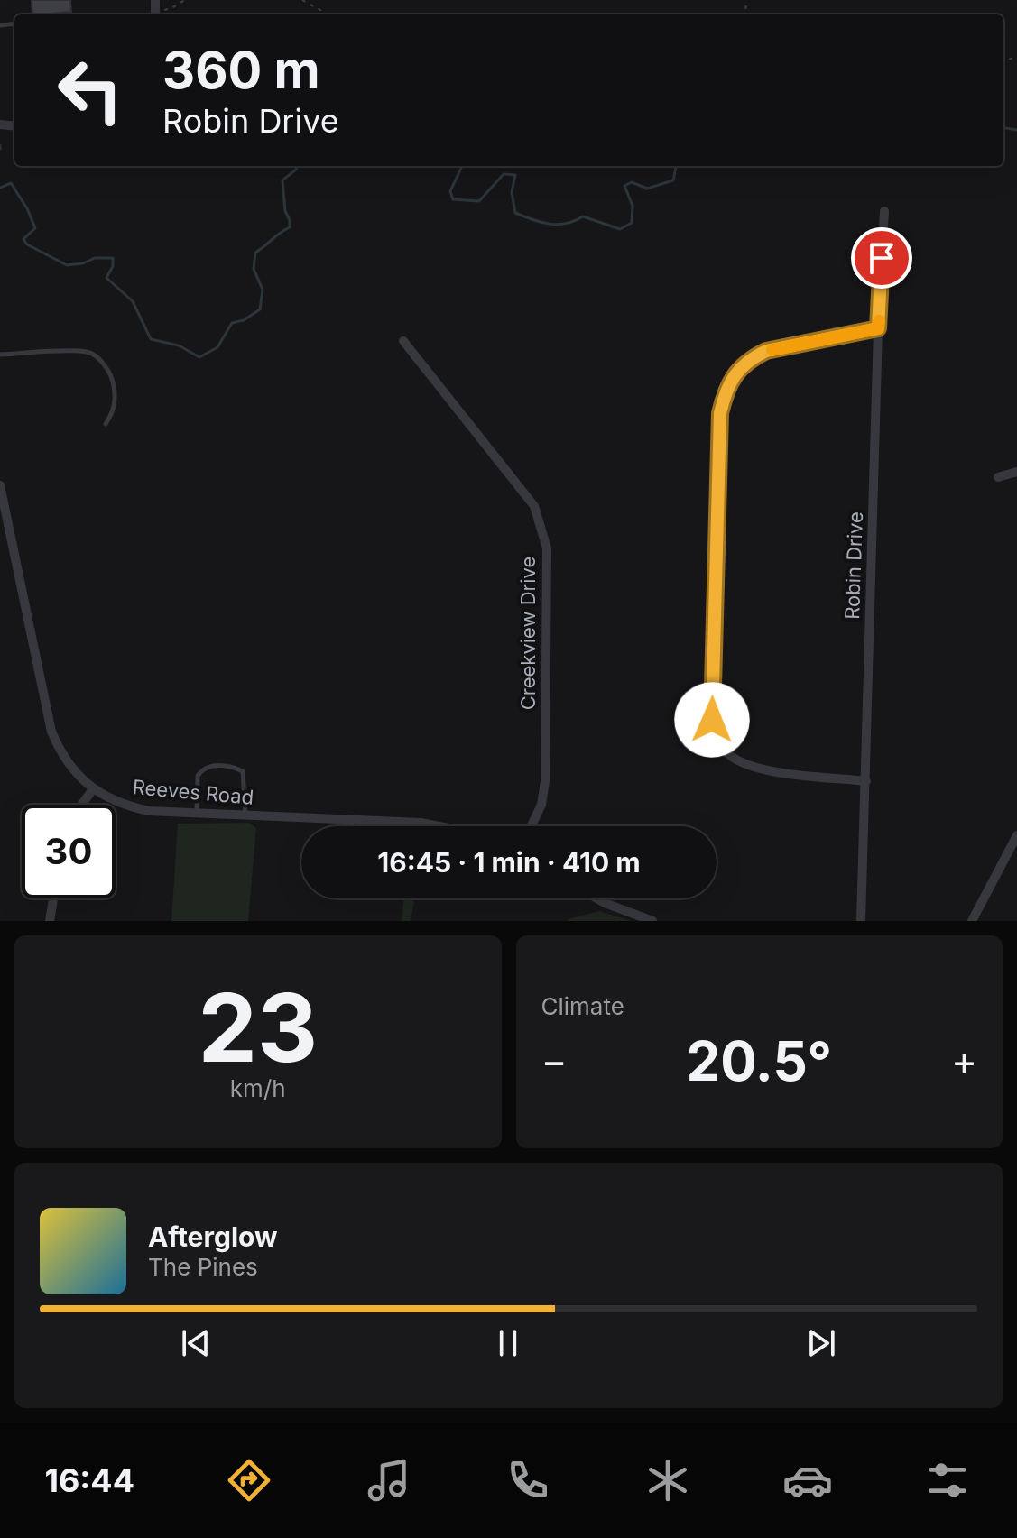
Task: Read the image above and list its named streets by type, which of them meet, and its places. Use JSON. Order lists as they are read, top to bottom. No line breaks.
{"streets":{"street":["Robin Drive","Creekview Drive","Reeves Road"]},"page":{"turn":["360 m","Robin Drive"],"limit":"30","trip":"16:45 · 1 min · 410 m","tile":[["23","km/h"],"Climate"],"heat":["−","20.5°","+"],"song":["Afterglow","The Pines"],"tabs":"16:44"}}
